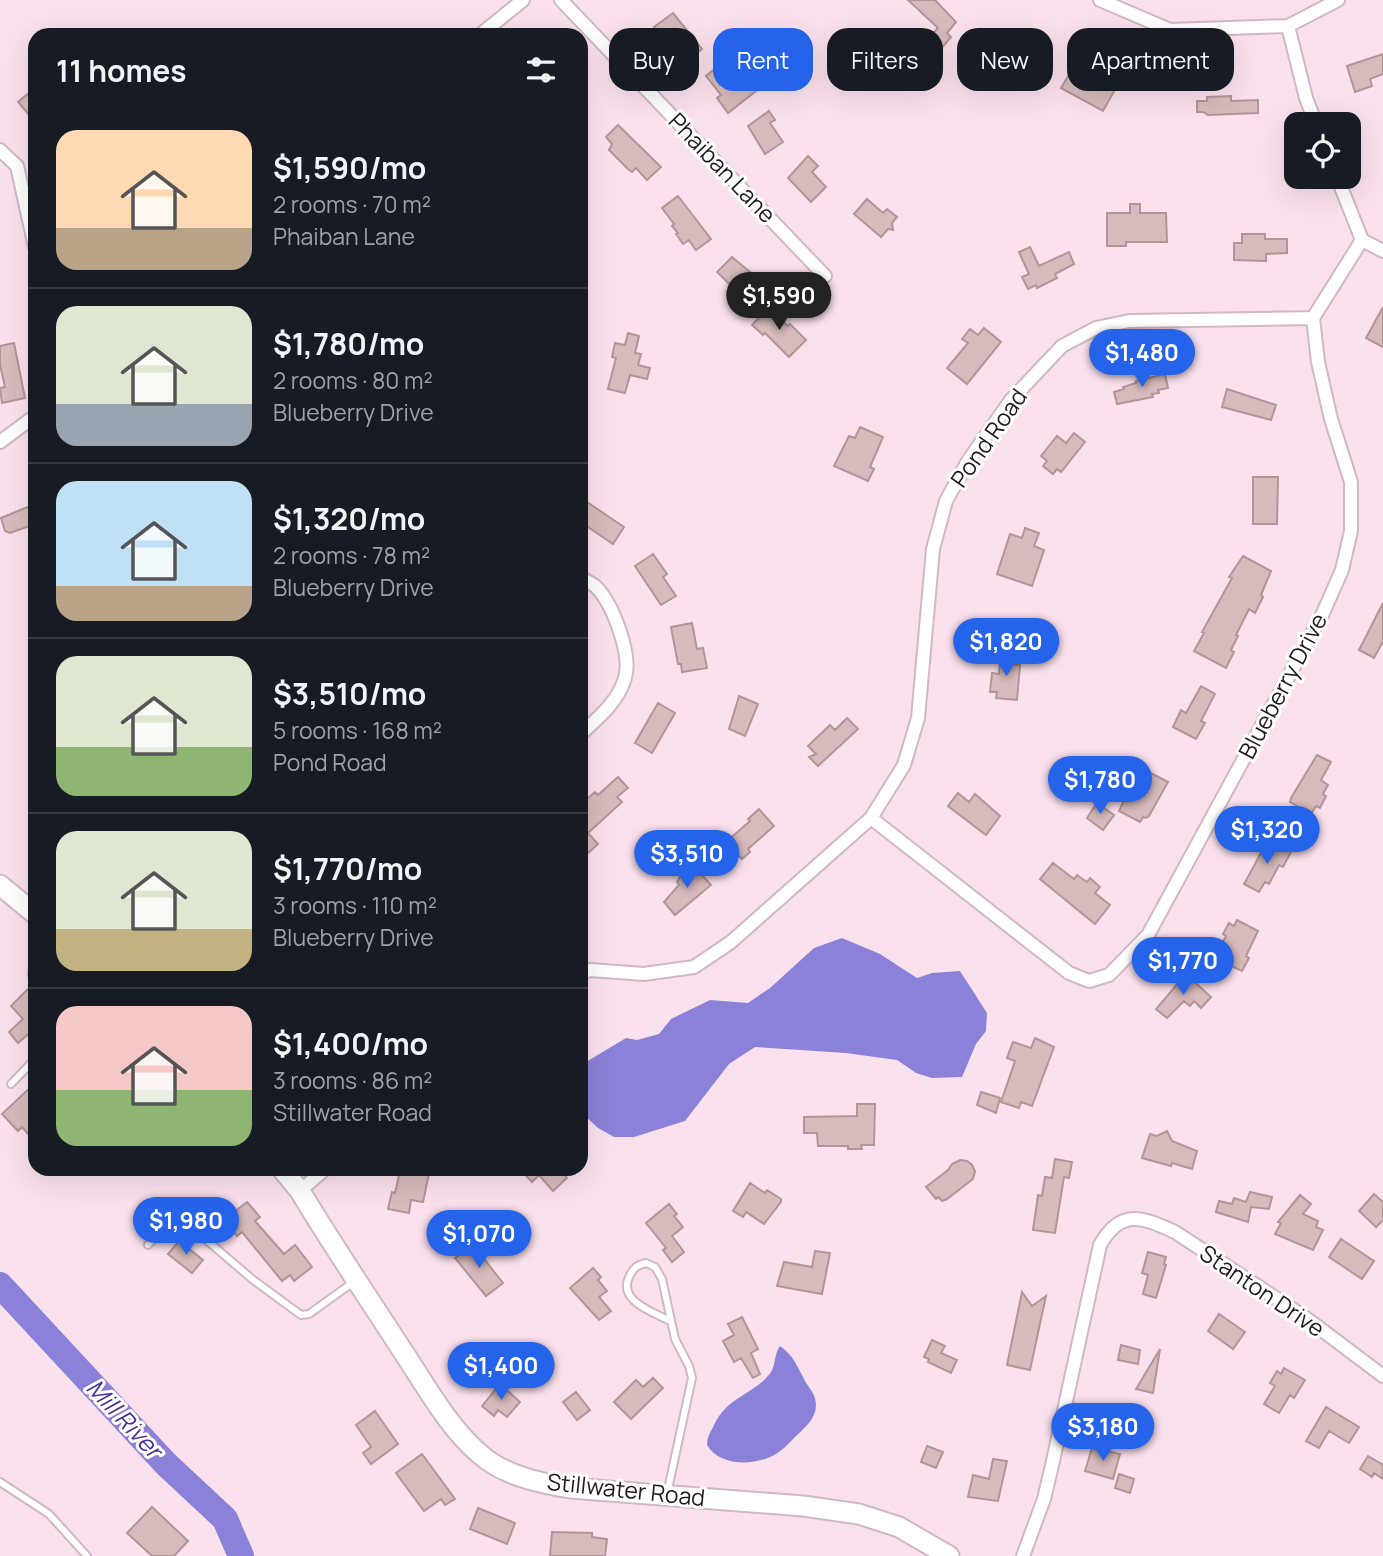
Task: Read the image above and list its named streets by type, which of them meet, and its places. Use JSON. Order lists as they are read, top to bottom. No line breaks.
{"streets":{"main road":["Stillwater Road"],"street":["Phaiban Lane","Pond Road","Blueberry Drive","Stanton Drive"]},"crossings":[["Pond Road","Blueberry Drive"]],"water":["Mill River"],"page":{"chip":["Buy","Rent","Filters","New","Apartment"],"heading":"11 homes","list":[{"name":"$1,590/mo","note":"2 rooms · 70 m² · Phaiban Lane"},{"name":"$1,780/mo","note":"2 rooms · 80 m² · Blueberry Drive"},{"name":"$1,320/mo","note":"2 rooms · 78 m² · Blueberry Drive"},{"name":"$3,510/mo","note":"5 rooms · 168 m² · Pond Road"},{"name":"$1,770/mo","note":"3 rooms · 110 m² · Blueberry Drive"},{"name":"$1,400/mo","note":"3 rooms · 86 m² · Stillwater Road"}],"price":["$1,590","$1,480","$1,820","$1,780","$1,320","$3,510","$1,770","$1,980","$1,070","$1,400","$3,180"]}}
